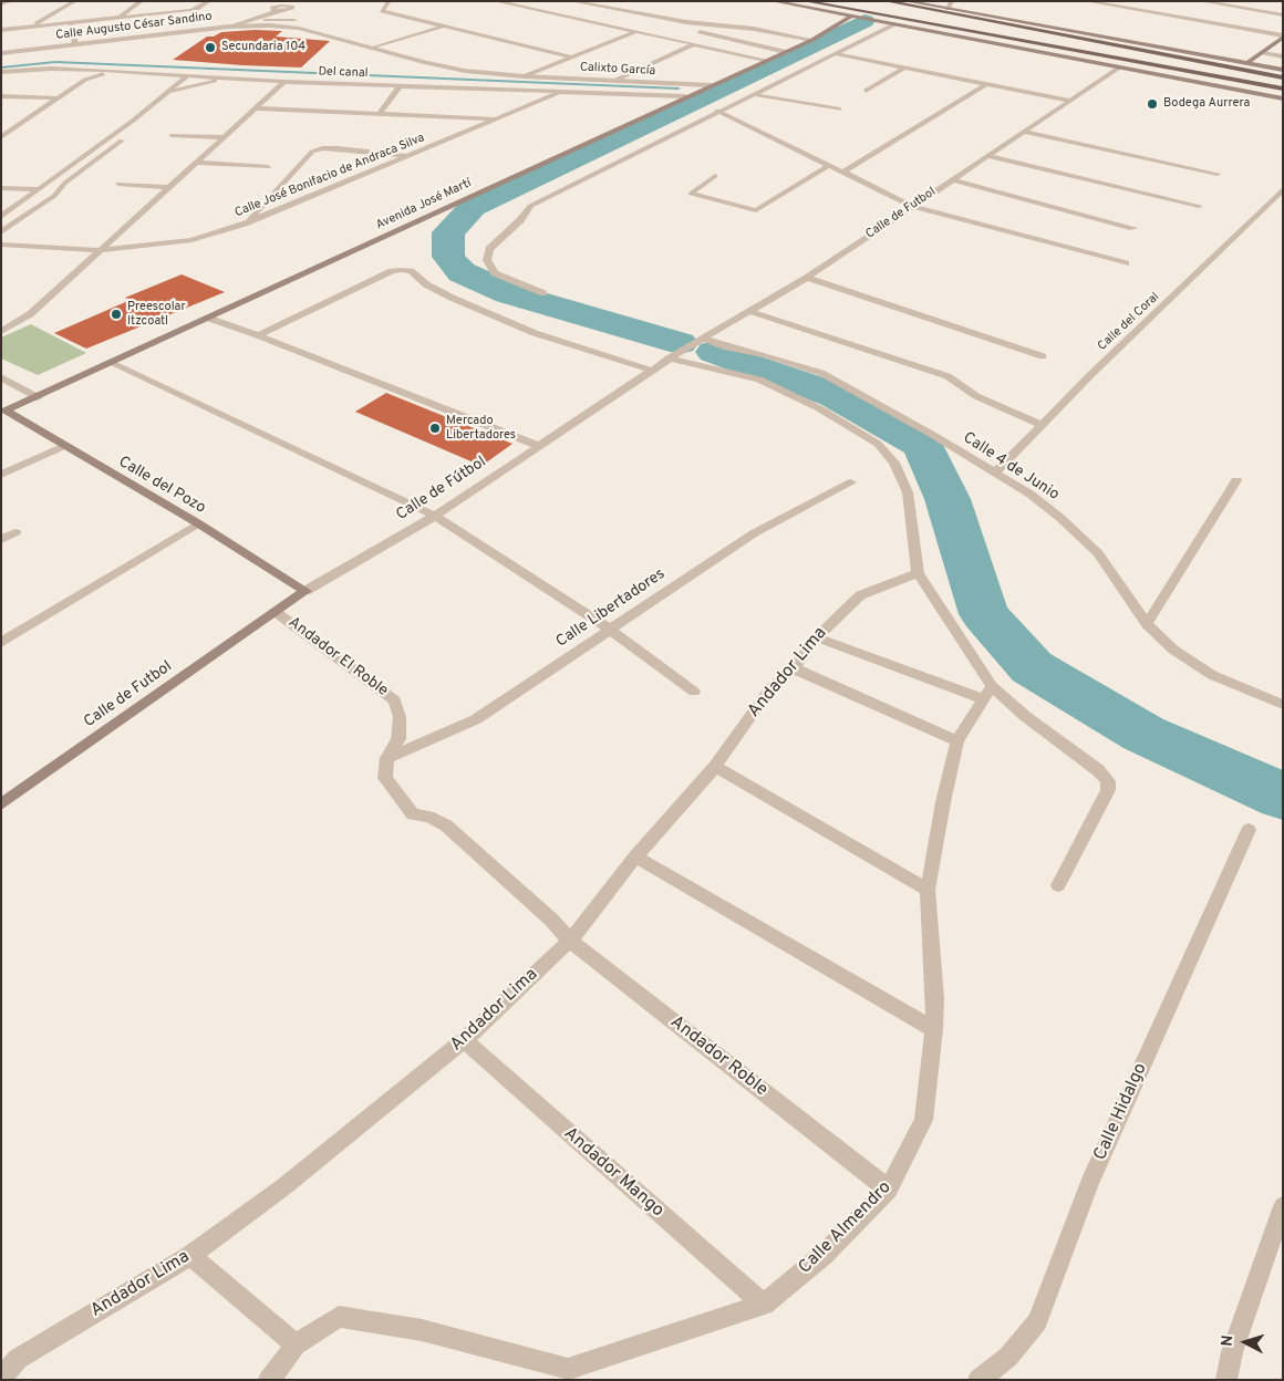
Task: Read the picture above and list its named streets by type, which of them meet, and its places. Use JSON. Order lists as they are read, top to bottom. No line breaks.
{"streets":{"main road":["Avenida José Martí","Calle de Futbol","Calle del Pozo","Calle de Fútbol"],"street":["Calle Augusto César Sandino","Calixto García","Del canal","Calle José Bonifacio de Andraca Silva","Calle del Coral","Calle 4 de Junio","Calle Libertadores","Andador El Roble","Andador Lima","Andador Roble","Calle Hidalgo","Andador Mango","Calle Almendro"]},"crossings":[["Calle Augusto César Sandino","Calixto García"],["Calixto García","Avenida José Martí"],["Del canal","Calle José Bonifacio de Andraca Silva"],["Del canal","Avenida José Martí"],["Avenida José Martí","Calle del Pozo"],["Calle de Futbol","Calle 4 de Junio"],["Calle de Futbol","Calle de Fútbol"],["Calle de Futbol","Andador El Roble"],["Calle del Coral","Calle 4 de Junio"],["Calle del Pozo","Calle de Fútbol"],["Calle de Fútbol","Andador El Roble"],["Calle Libertadores","Andador El Roble"],["Andador El Roble","Andador Roble"],["Andador Lima","Andador Roble"],["Andador Lima","Andador Mango"],["Andador Roble","Calle Almendro"],["Andador Mango","Calle Almendro"]],"places":["Secundaria 104","Bodega Aurrera","Preescolar Itzcoatl","Mercado Libertadores"],"north":"left"}
